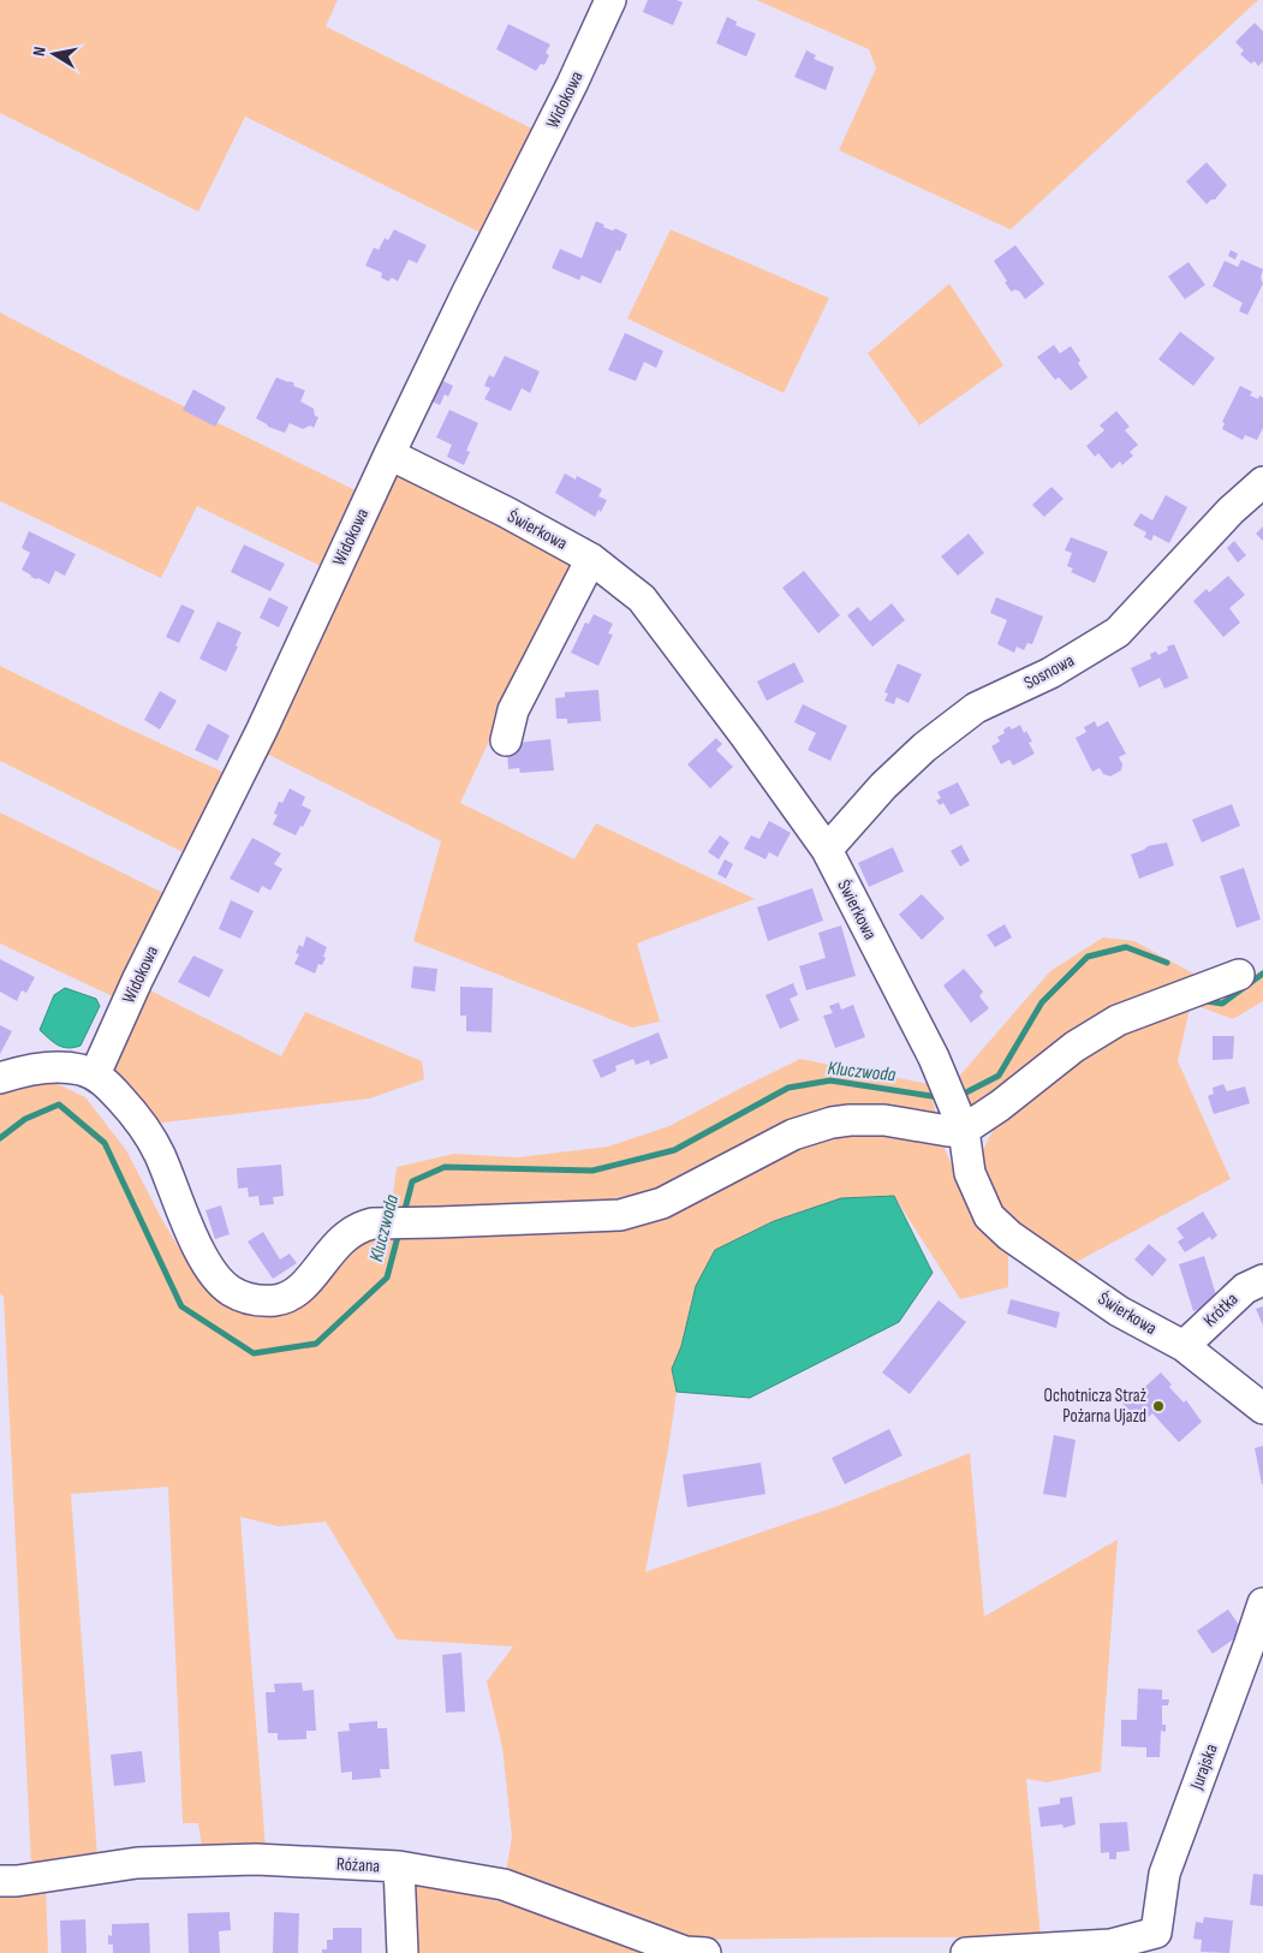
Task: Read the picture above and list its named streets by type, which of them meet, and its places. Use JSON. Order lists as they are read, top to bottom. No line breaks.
{"streets":{"street":["Widokowa","Świerkowa","Sosnowa","Krótka","Jurajska","Różana"]},"crossings":[["Widokowa","Świerkowa"],["Świerkowa","Sosnowa"],["Świerkowa","Krótka"]],"water":["Kluczwoda"],"places":["Ochotnicza Straż Pożarna Ujazd"],"north":"left"}
